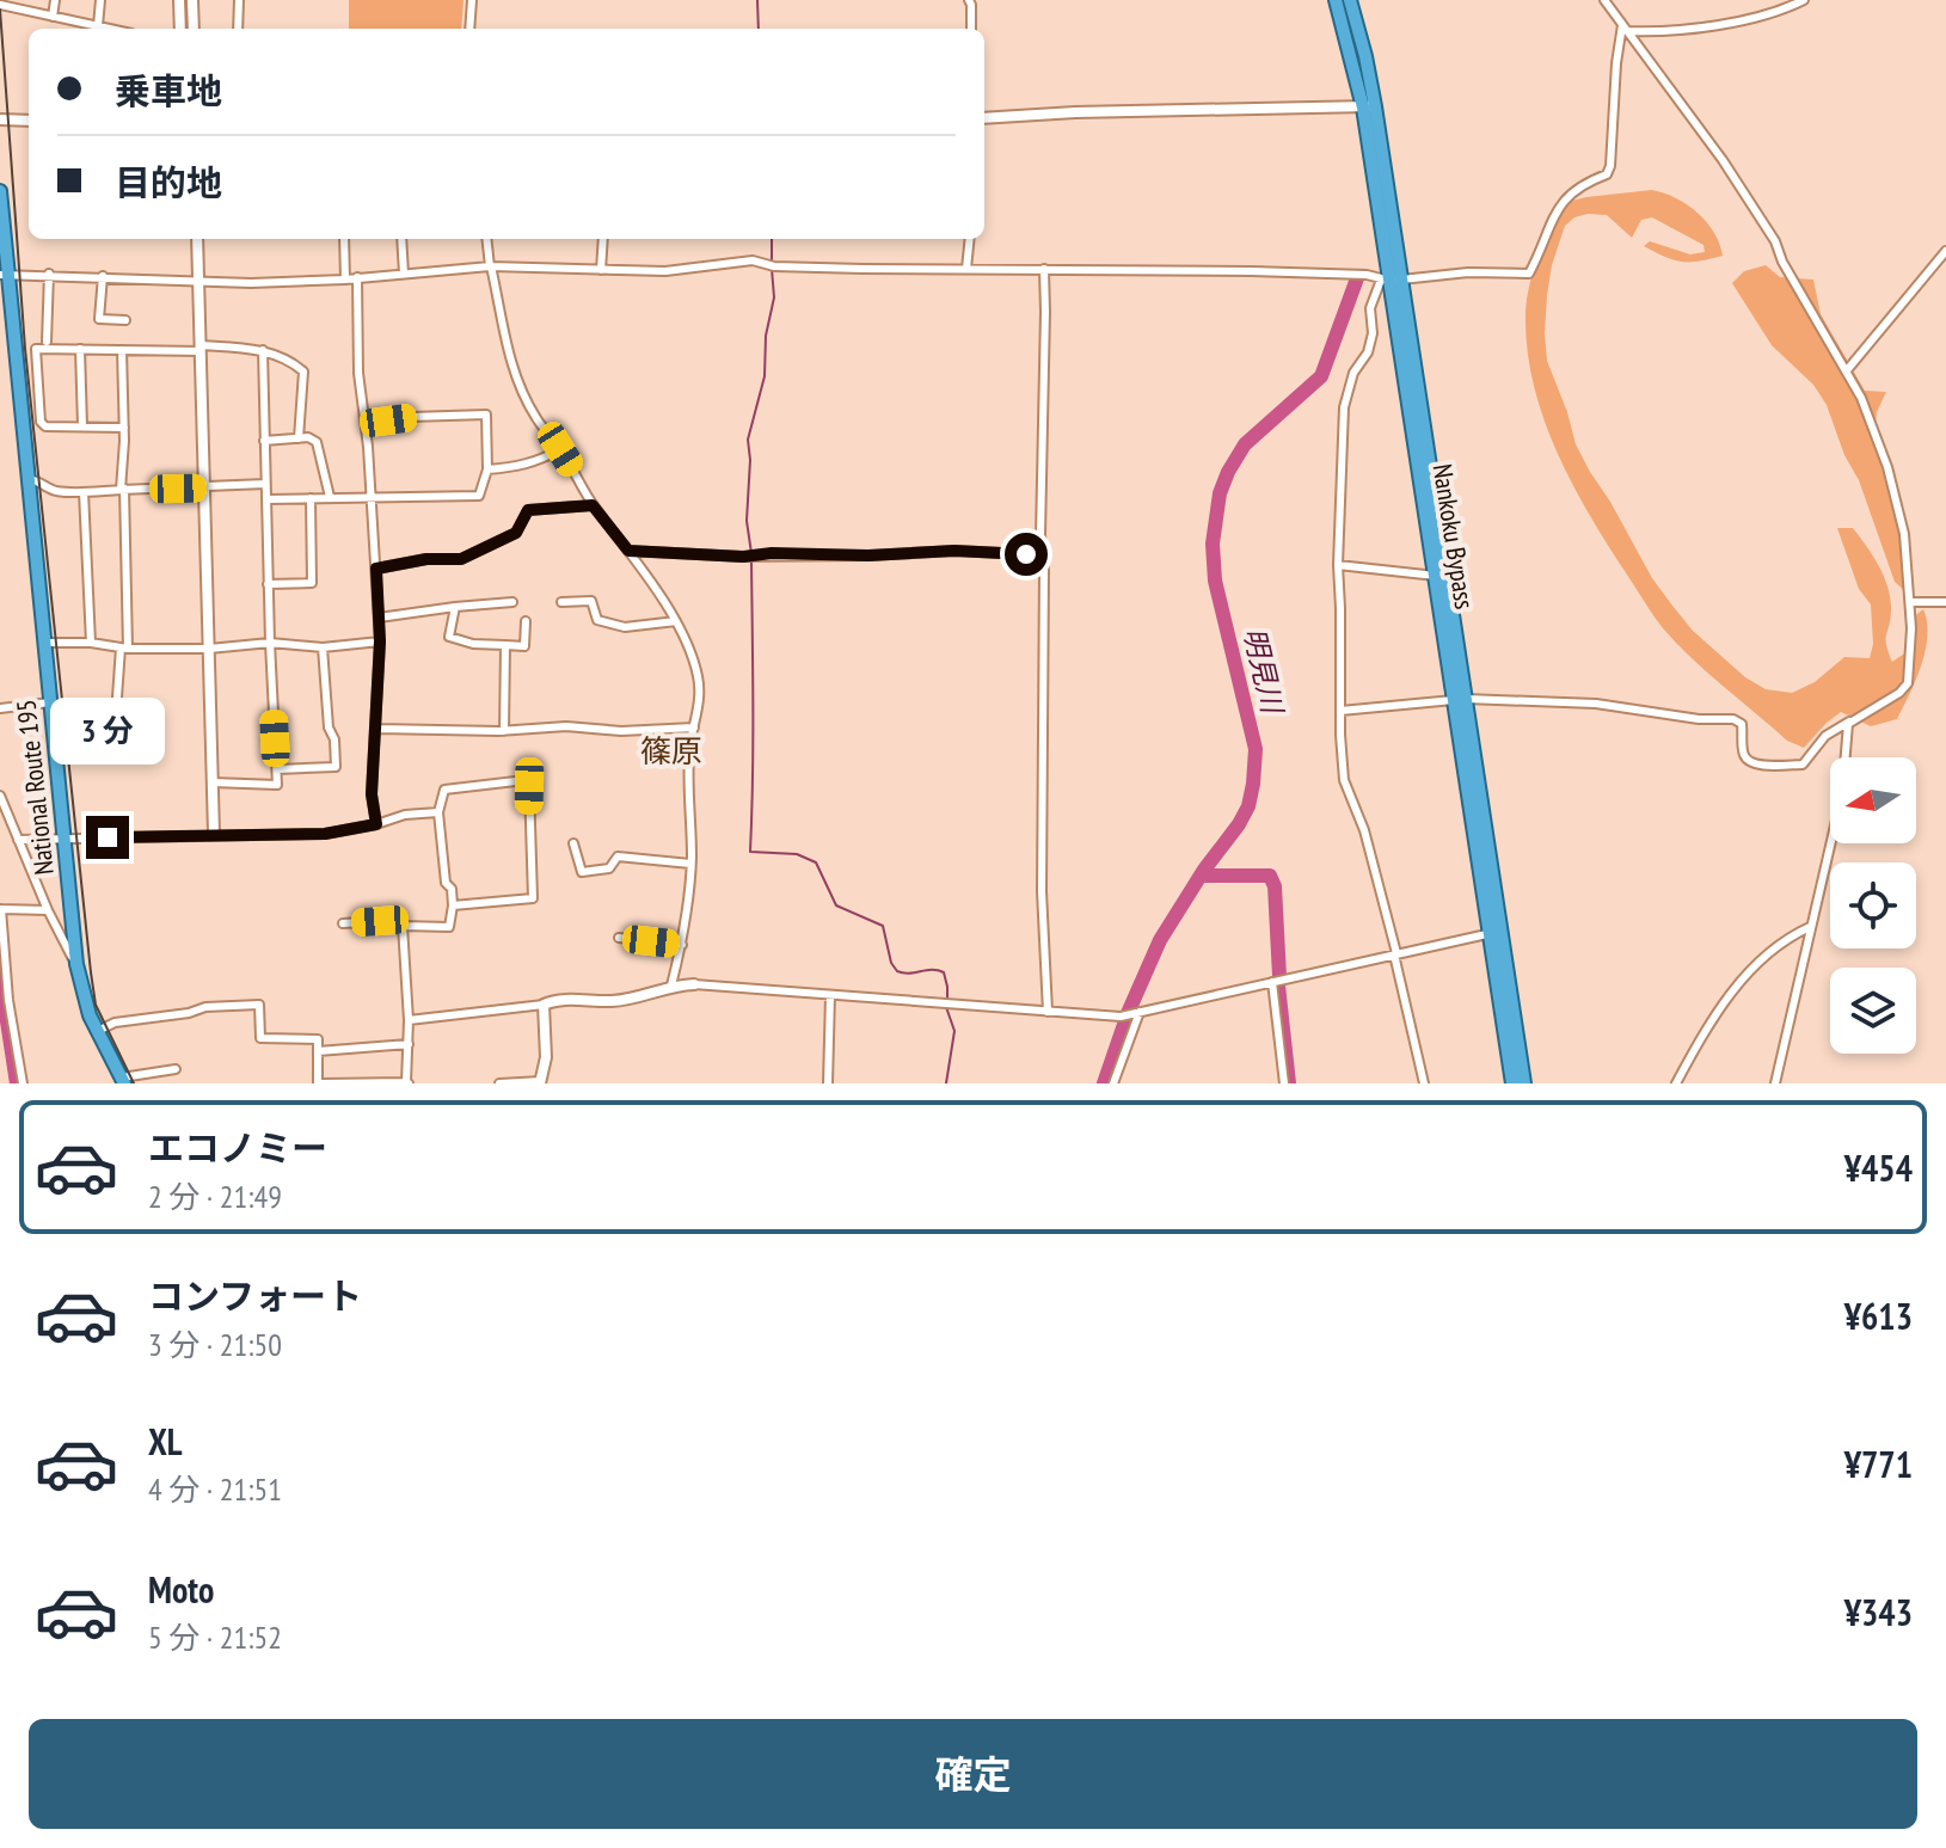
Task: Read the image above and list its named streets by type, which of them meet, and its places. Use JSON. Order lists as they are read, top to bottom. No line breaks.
{"streets":{"highway":["Nankoku Bypass","National Route 195"]},"districts":["篠原"],"water":["明見川"],"north":"left","page":{"banner":["乗車地","目的地"],"bubble":"3 分","list":[{"name":"エコノミー","note":"2 分 · 21:49","value":"¥454"},{"name":"コンフォート","note":"3 分 · 21:50","value":"¥613"},{"name":"XL","note":"4 分 · 21:51","value":"¥771"},{"name":"Moto","note":"5 分 · 21:52","value":"¥343"}],"buttons":"確定"}}
